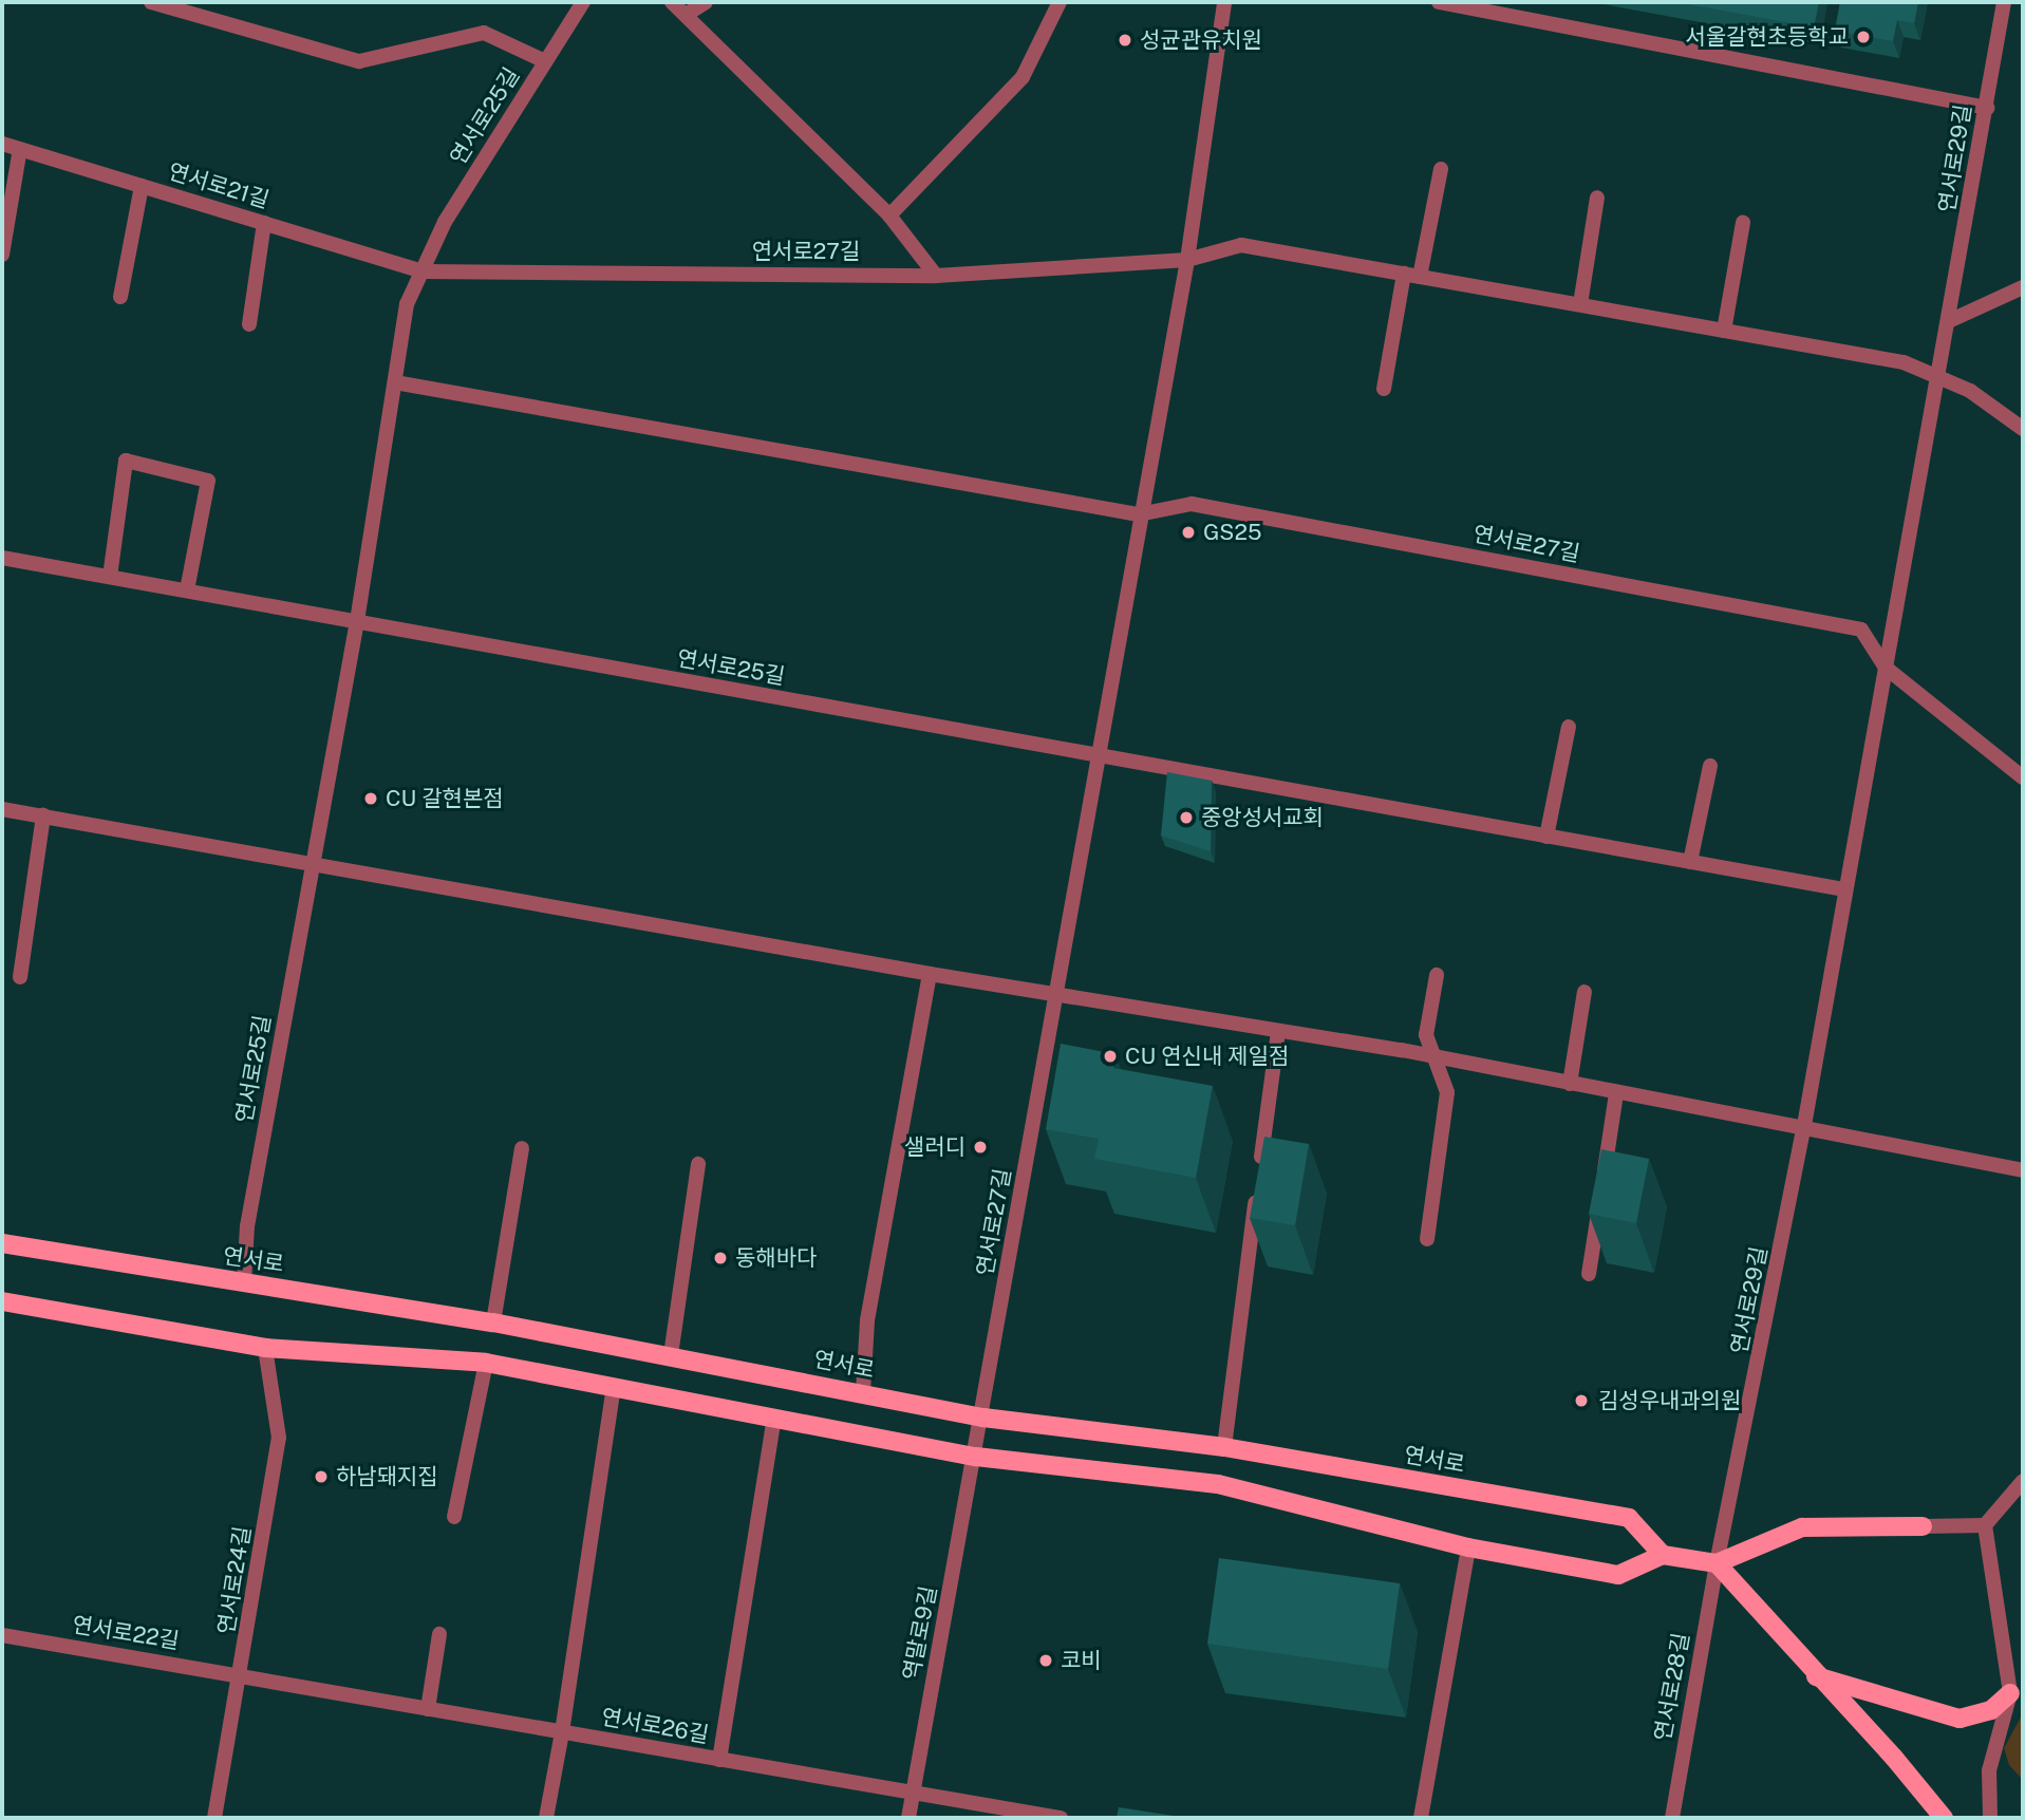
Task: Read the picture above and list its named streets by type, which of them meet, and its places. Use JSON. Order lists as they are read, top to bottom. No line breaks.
{"streets":{"main road":["연서로"],"street":["연서로25길","연서로29길","연서로21길","연서로27길","연서로24길","연서로22길","역말로9길","연서로28길","연서로26길"]},"crossings":[["연서로25길","연서로21길"],["연서로25길","연서로27길"],["연서로25길","연서로"],["연서로29길","연서로27길"],["연서로29길","연서로28길"],["연서로21길","연서로27길"],["연서로27길","연서로"],["연서로27길","역말로9길"],["연서로24길","연서로22길"],["연서로24길","연서로26길"],["연서로22길","연서로26길"],["역말로9길","연서로26길"]],"places":["서울갈현초등학교","성균관유치원","GS25","CU 갈현본점","중앙성서교회","CU 연신내 제일점","샐러디","동해바다","김성우내과의원","하남돼지집","코비"]}
